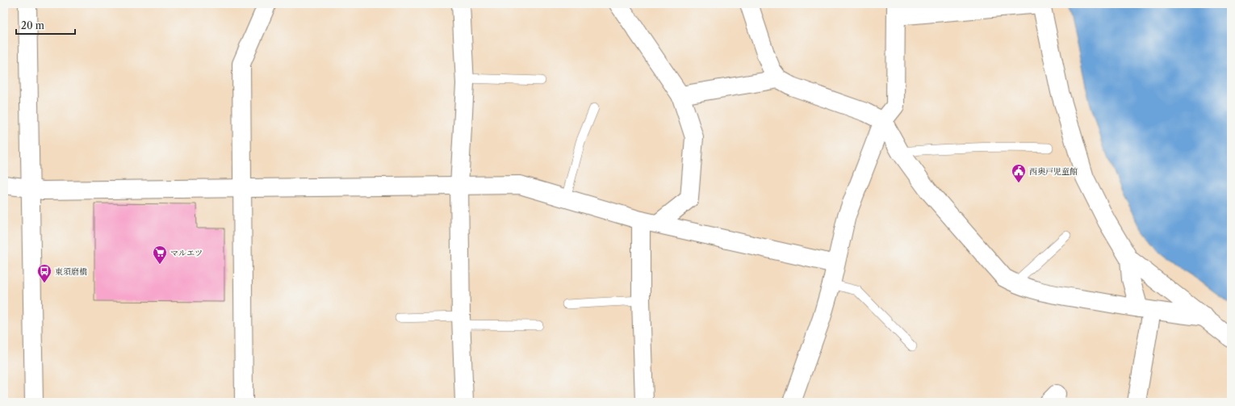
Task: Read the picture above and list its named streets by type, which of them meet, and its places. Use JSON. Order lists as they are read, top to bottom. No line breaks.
{"places":{"public building":["西奥戸児童館"],"supermarket":["マルエツ"],"bus stop":["東須磨橋"]},"scale_bar":"20 m"}
